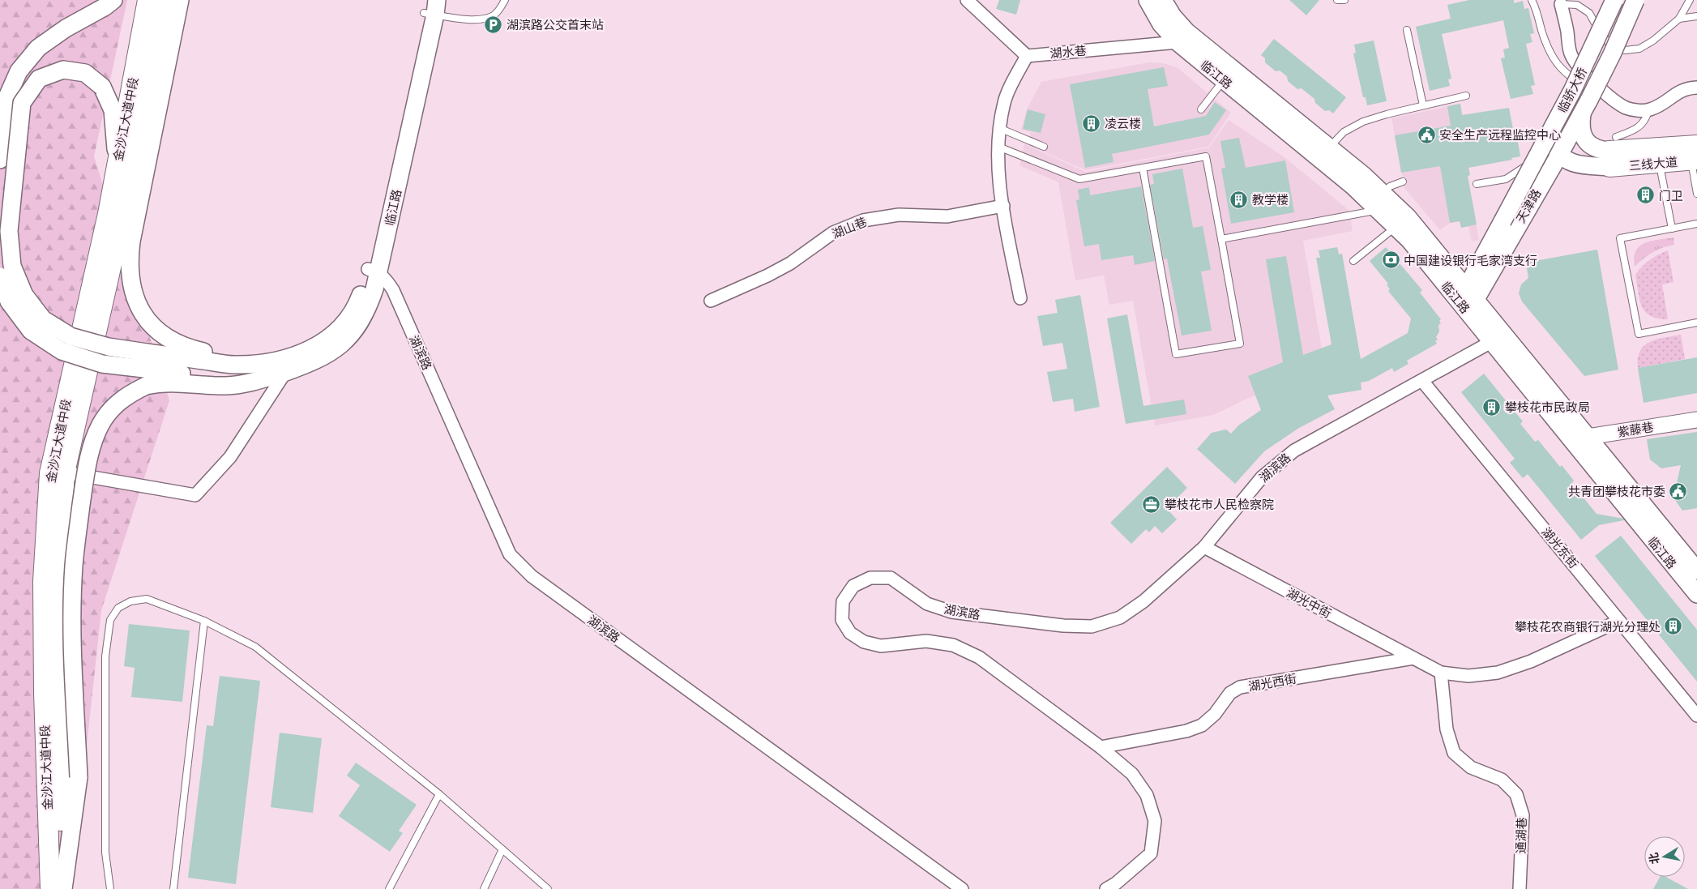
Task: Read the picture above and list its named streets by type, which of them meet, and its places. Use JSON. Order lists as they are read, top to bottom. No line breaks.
{"streets":{"main road":["临江路","临骄大桥","金沙江大道中段","三线大道","天津路"],"street":["湖水巷","湖山巷","湖滨路","紫藤巷","湖光东街","湖光中街","湖光西街","通湖巷"]},"crossings":[["湖水巷","临江路"],["临江路","临骄大桥"],["临江路","天津路"],["临江路","湖滨路"],["临江路","紫藤巷"],["临骄大桥","天津路"],["湖滨路","湖光东街"],["湖滨路","湖光中街"],["湖滨路","湖光西街"],["湖光中街","湖光西街"],["湖光中街","通湖巷"]],"places":{"parking":["湖滨路公交首末站"],"building":["凌云楼","门卫","教学楼","攀枝花市民政局","攀枝花农商银行湖光分理处"],"public building":["安全生产远程监控中心","共青团攀枝花市委"],"bank":["中国建设银行毛家湾支行"],"office":["攀枝花市人民检察院"]},"north":"left"}
